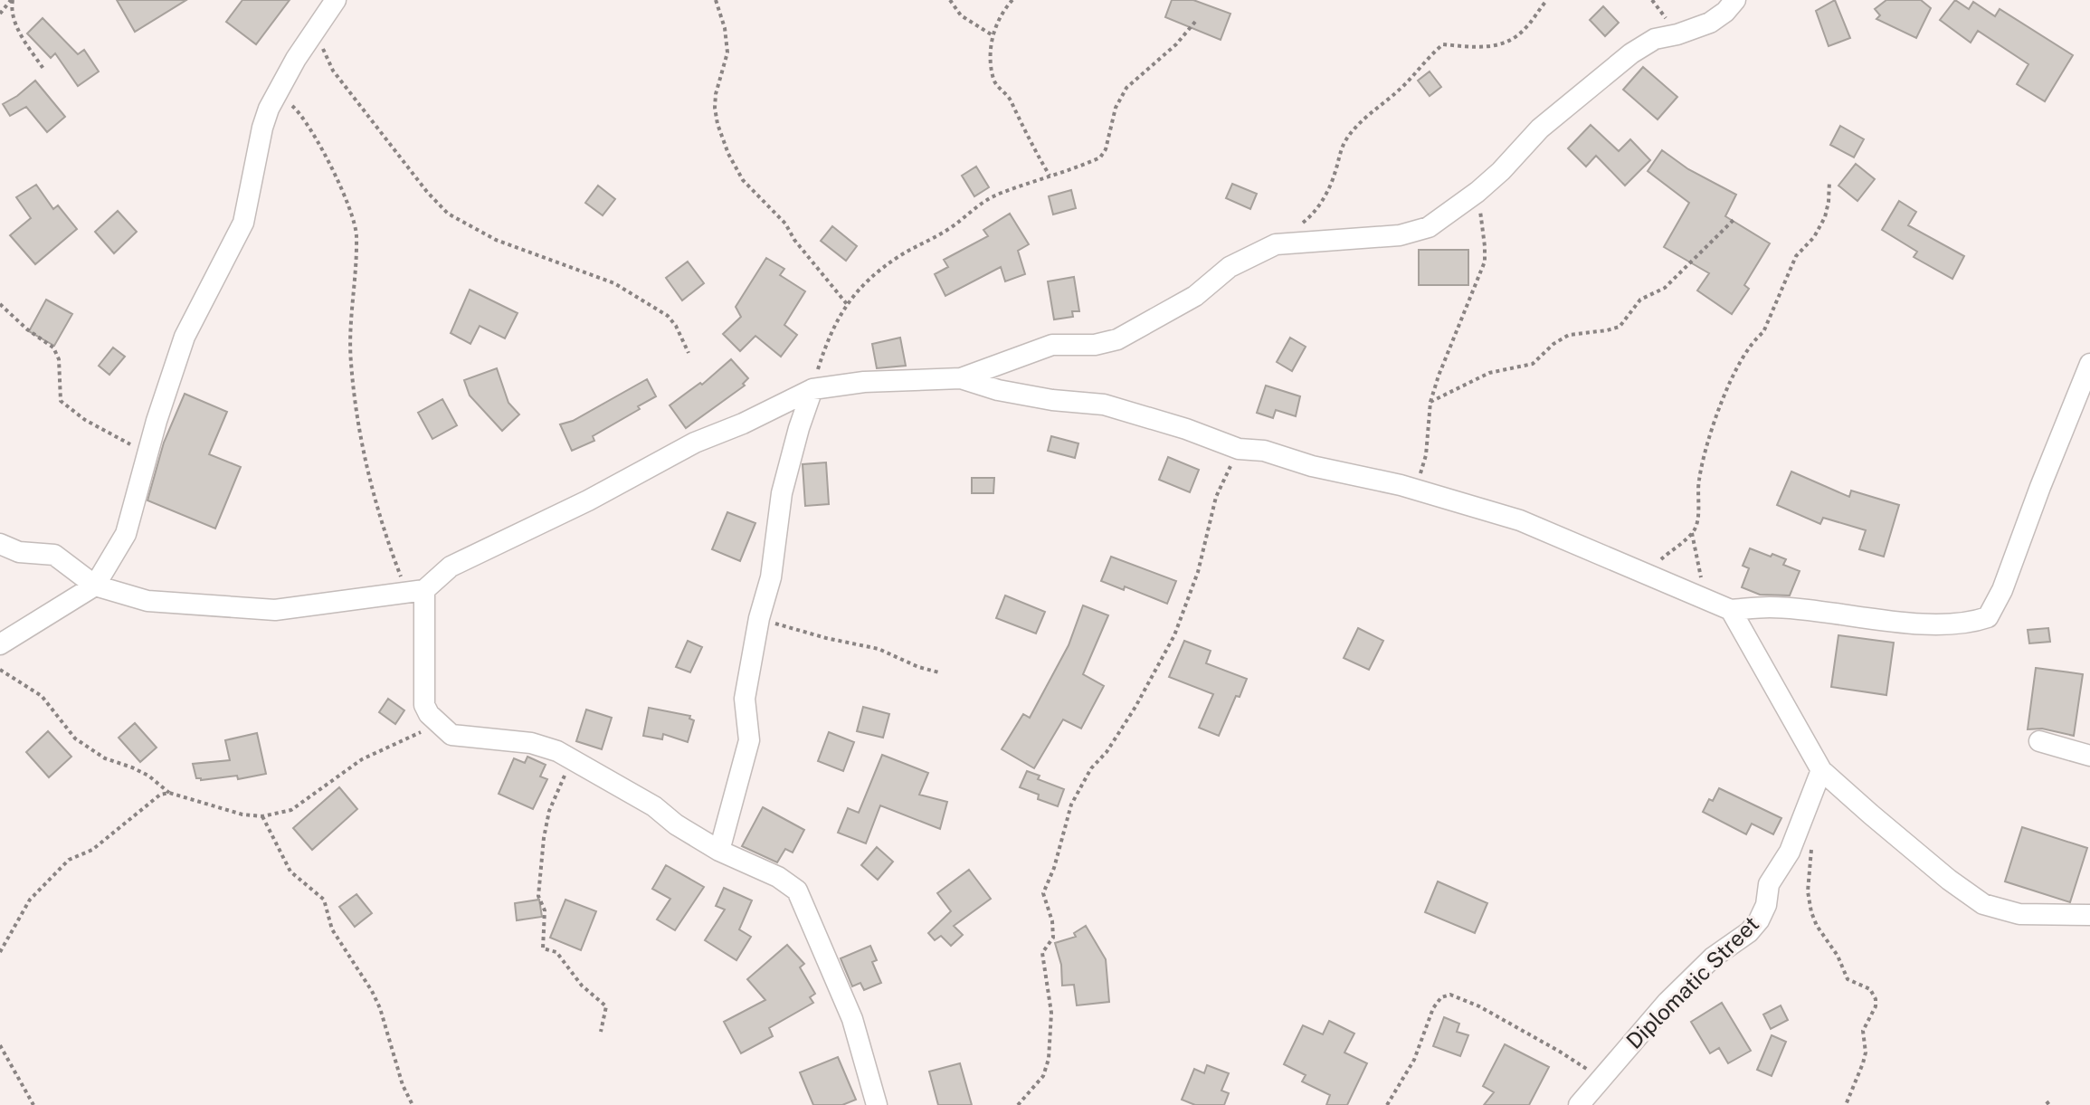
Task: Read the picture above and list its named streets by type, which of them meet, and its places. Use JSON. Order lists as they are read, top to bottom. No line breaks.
{"streets":{"street":["Diplomatic Street"]}}
